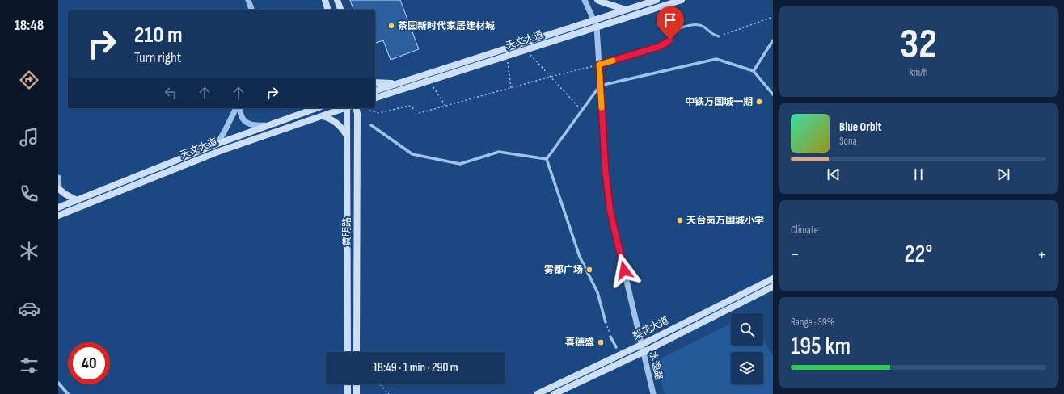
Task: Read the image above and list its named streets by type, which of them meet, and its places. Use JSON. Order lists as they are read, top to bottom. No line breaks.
{"streets":{"main road":["天文大道","黄明路","梨花大道"],"street":["水逸路"]},"crossings":[["天文大道","水逸路"],["梨花大道","水逸路"]],"places":["茶园新时代家居建材城","中铁万国城一期","天台岗万国城小学","雾都广场","喜德盛"],"page":{"tabs":"18:48","tile":[["32","km/h"],"Climate",["Range · 39%","195 km"]],"turn":["210 m","Turn right"],"song":["Blue Orbit","Sona"],"heat":["−","22°","+"],"limit":"40","trip":"18:49 · 1 min · 290 m"}}
